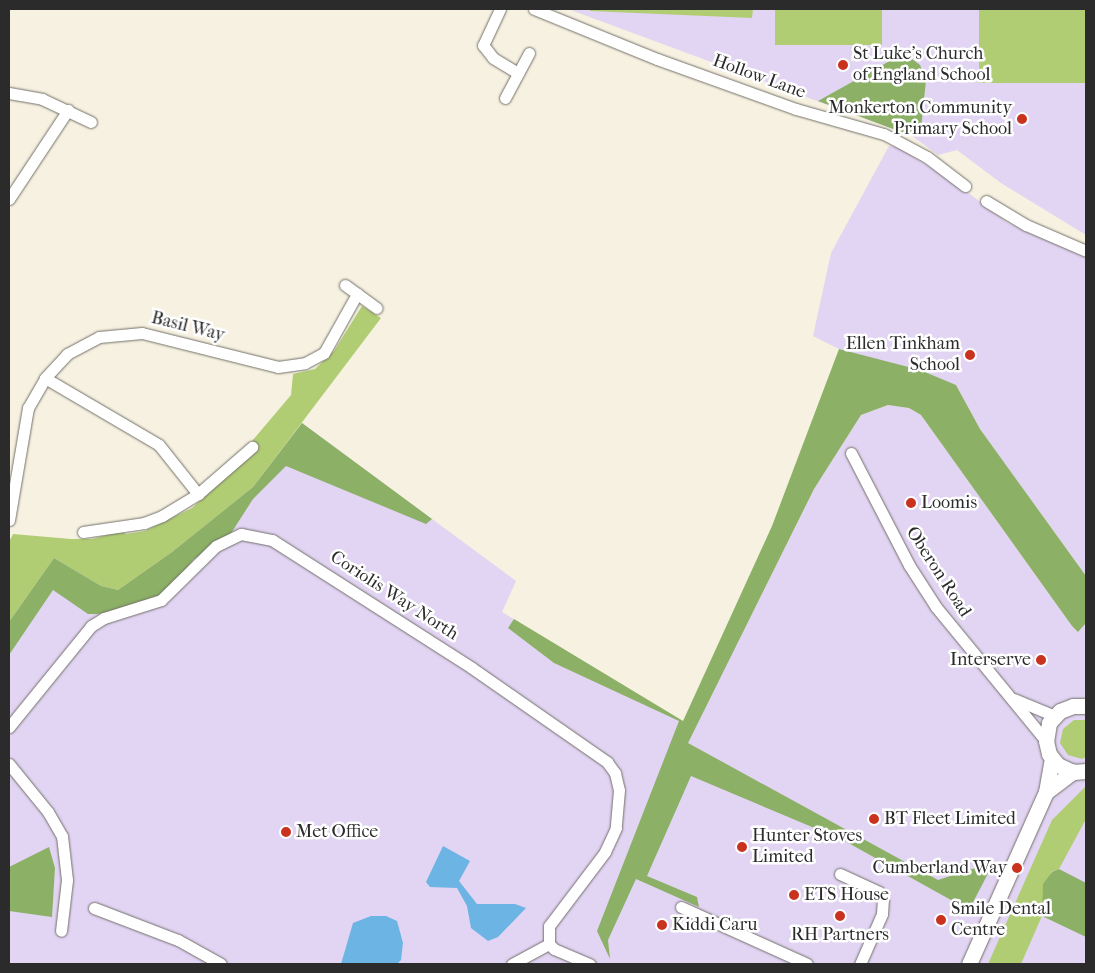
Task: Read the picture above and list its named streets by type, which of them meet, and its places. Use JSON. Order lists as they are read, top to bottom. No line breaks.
{"streets":{"street":["Hollow Lane","Basil Way","Oberon Road","Coriolis Way North"]},"places":["St Luke's Church of England School","Monkerton Community Primary School","Ellen Tinkham School","Loomis","Interserve","BT Fleet Limited","Met Office","Hunter Stoves Limited","Cumberland Way","ETS House","RH Partners","Smile Dental Centre","Kiddi Caru"]}
